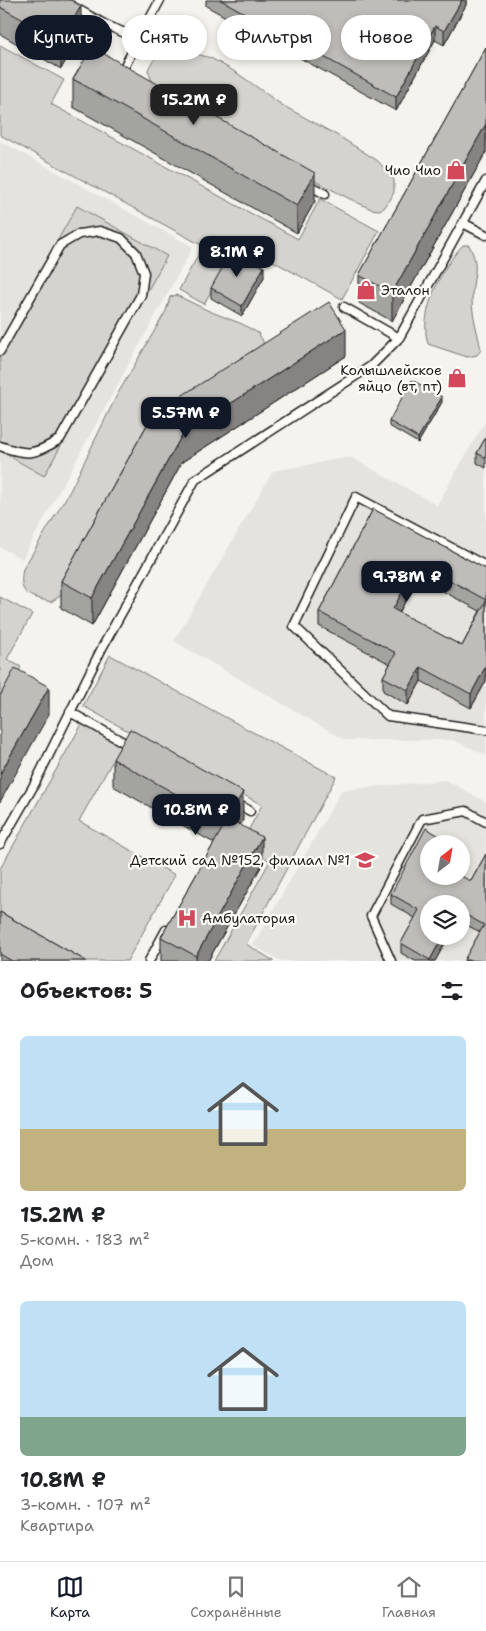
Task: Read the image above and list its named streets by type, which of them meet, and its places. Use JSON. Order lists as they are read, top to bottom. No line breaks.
{"places":{"shop":["Чио Чио","Эталон","Колышлейское яйцо (вт, пт)"],"school or university":["Детский сад №152, филиал №1"],"hospital":["Амбулатория"]},"north":"top right","page":{"chip":["Купить","Снять","Фильтры","Новое"],"price":["15.2M ₽","8.1M ₽","5.57M ₽","9.78M ₽","10.8M ₽"],"heading":"Объектов: 5","list":[{"name":"15.2M ₽","note":"5-комн. · 183 m² · Дом"},{"name":"10.8M ₽","note":"3-комн. · 107 m² · Квартира"}],"tabs":["Карта","Сохранённые","Главная"]}}
